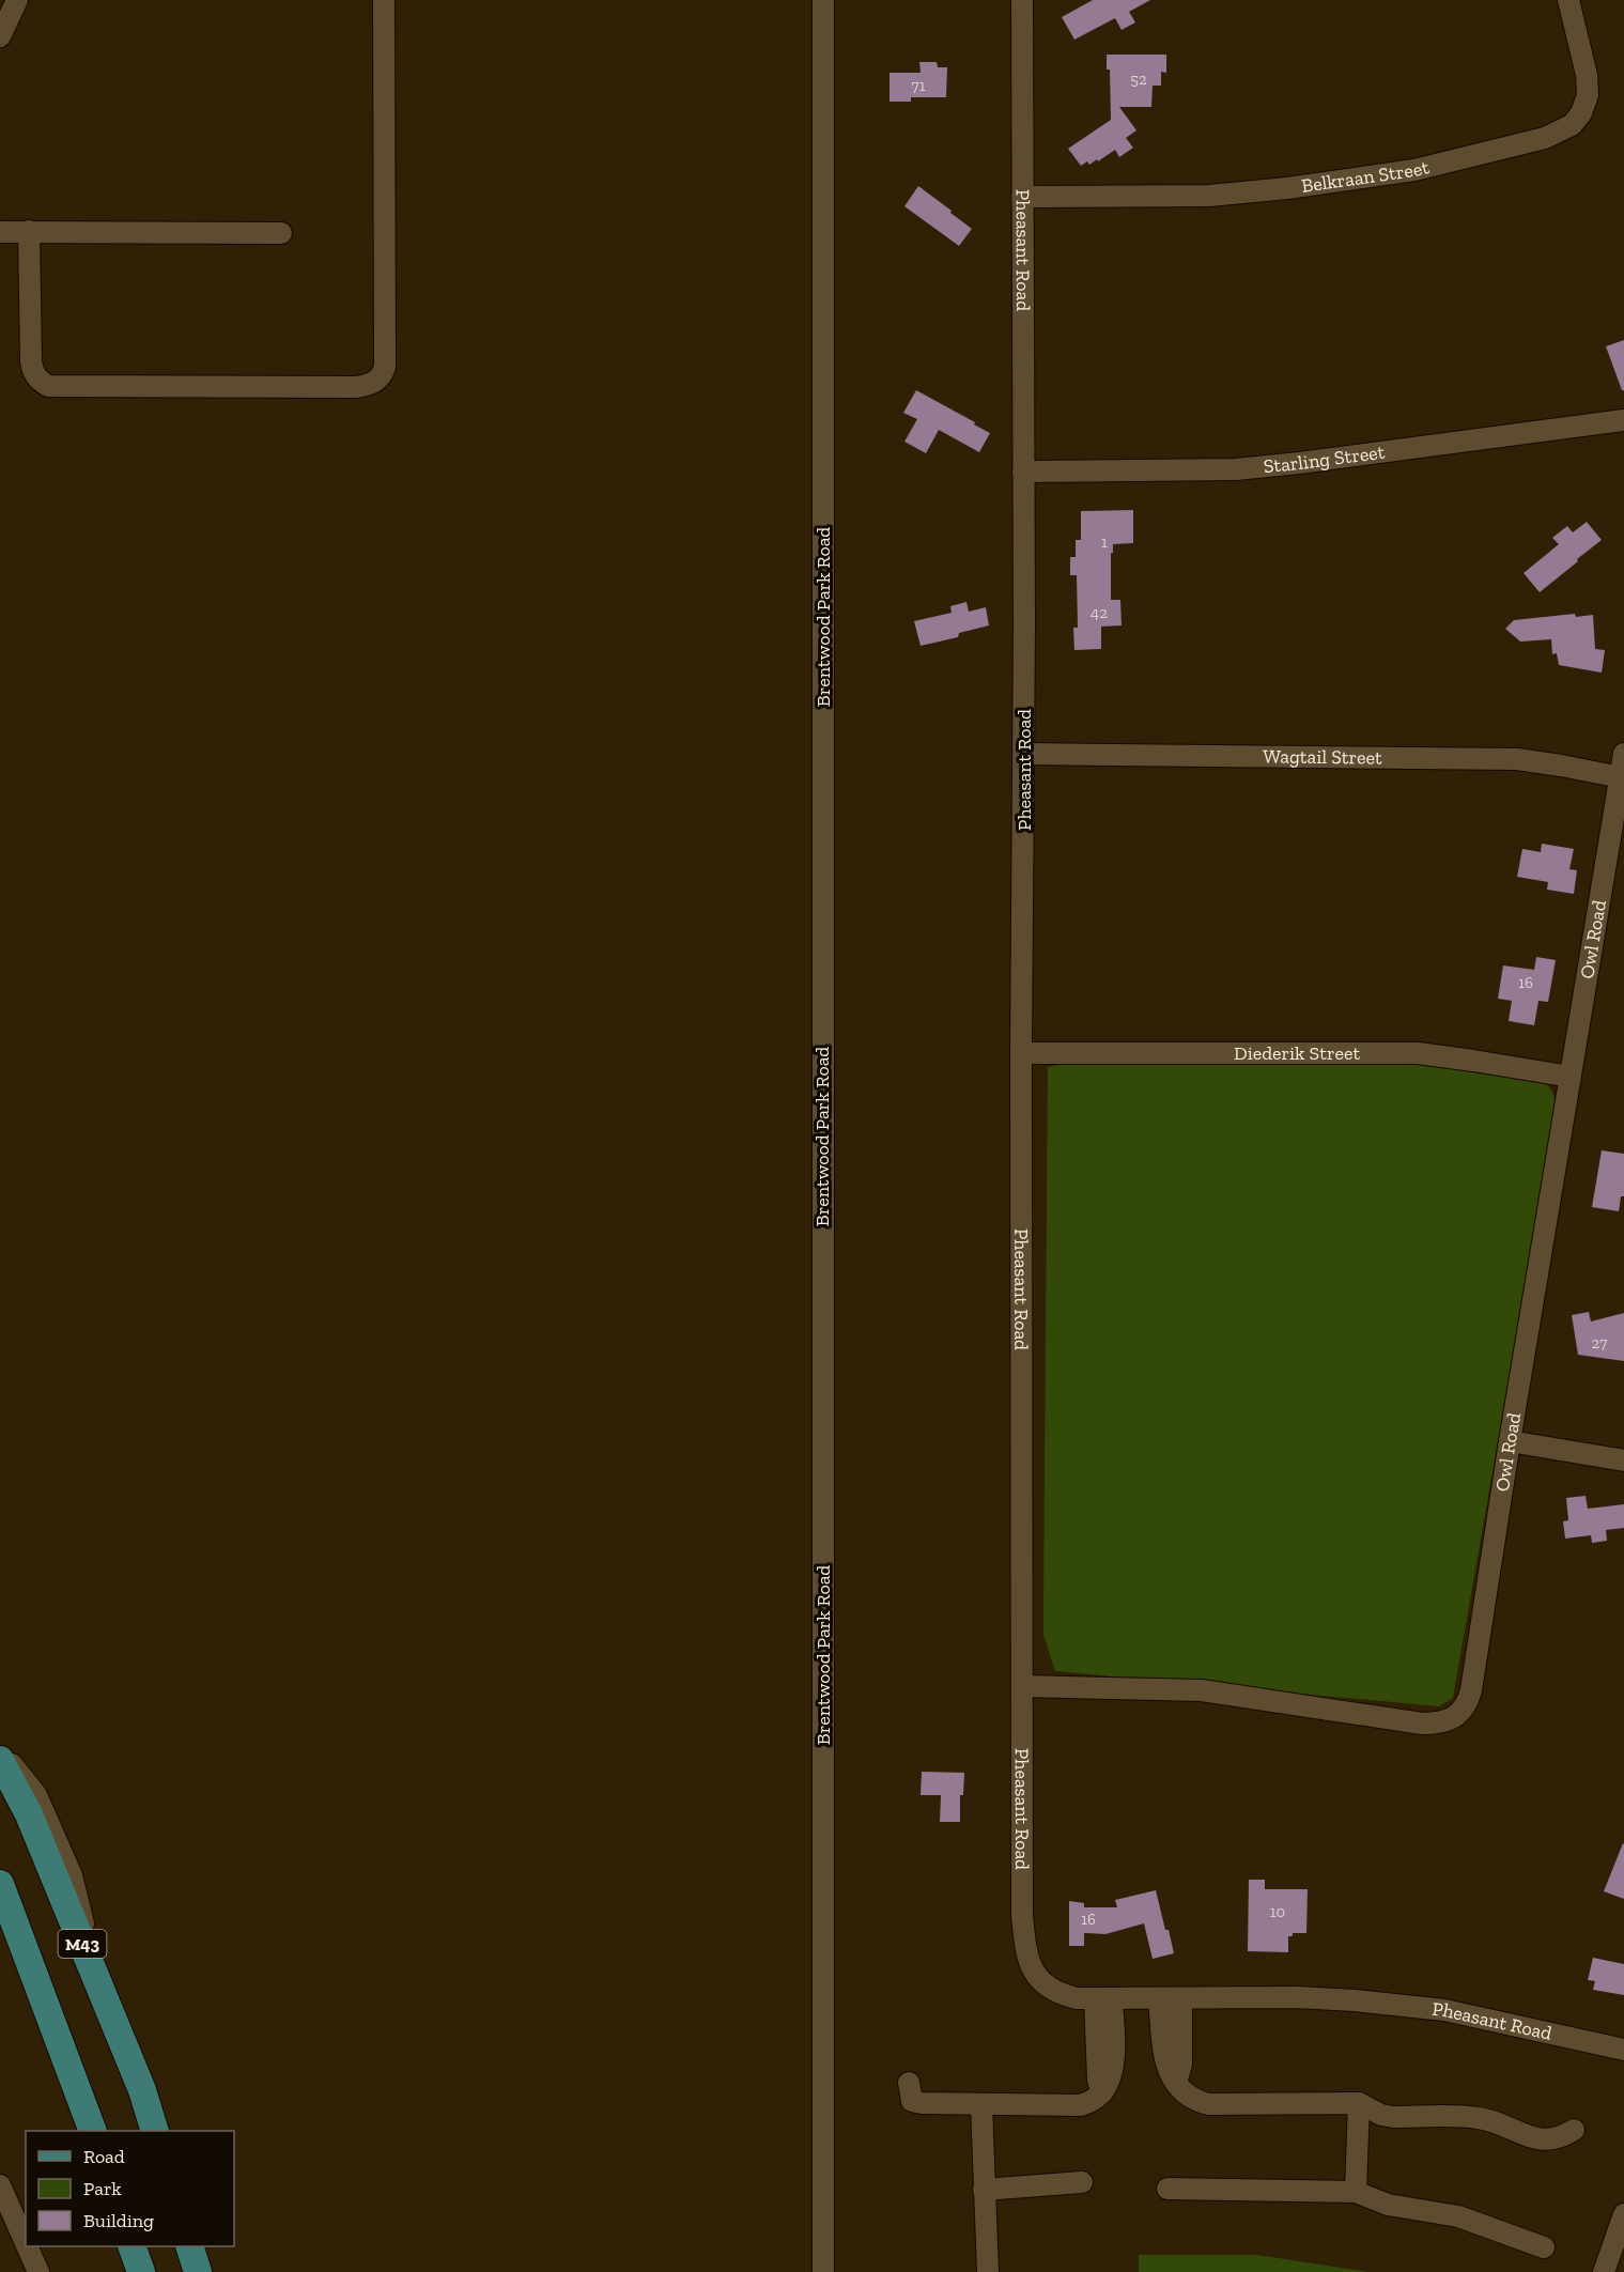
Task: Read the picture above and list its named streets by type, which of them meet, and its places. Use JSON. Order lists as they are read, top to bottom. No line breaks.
{"streets":{"main road":["M43"],"street":["Belkraan Street","Pheasant Road","Starling Street","Brentwood Park Road","Wagtail Street","Owl Road","Diederik Street"]},"crossings":[["Belkraan Street","Pheasant Road"],["Pheasant Road","Starling Street"],["Pheasant Road","Wagtail Street"],["Pheasant Road","Owl Road"],["Pheasant Road","Diederik Street"],["Wagtail Street","Owl Road"],["Owl Road","Diederik Street"]],"house_numbers":["52","71","1","42","16","27","10","16"],"legend":["Road","Park","Building"]}
